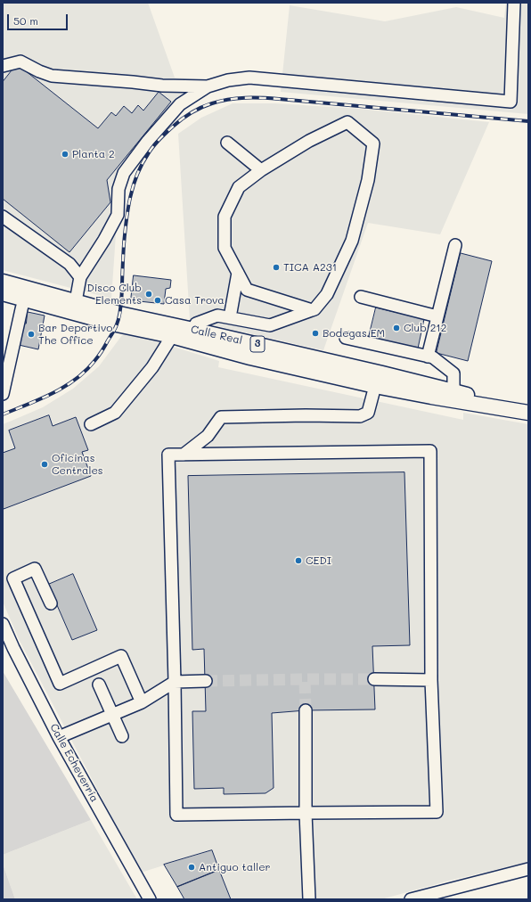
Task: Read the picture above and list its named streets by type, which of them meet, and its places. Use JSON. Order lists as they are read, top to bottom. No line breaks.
{"streets":{"main road":["Calle Real","3"],"street":["Calle Echeverría"]},"places":["Planta 2","TICA A231","Disco Club Elements","Casa Trova","Club 212","Bodegas EM","Bar Deportivo The Office","Oficinas Centrales","CEDI","Antiguo taller"],"scale_bar":"50 m"}
